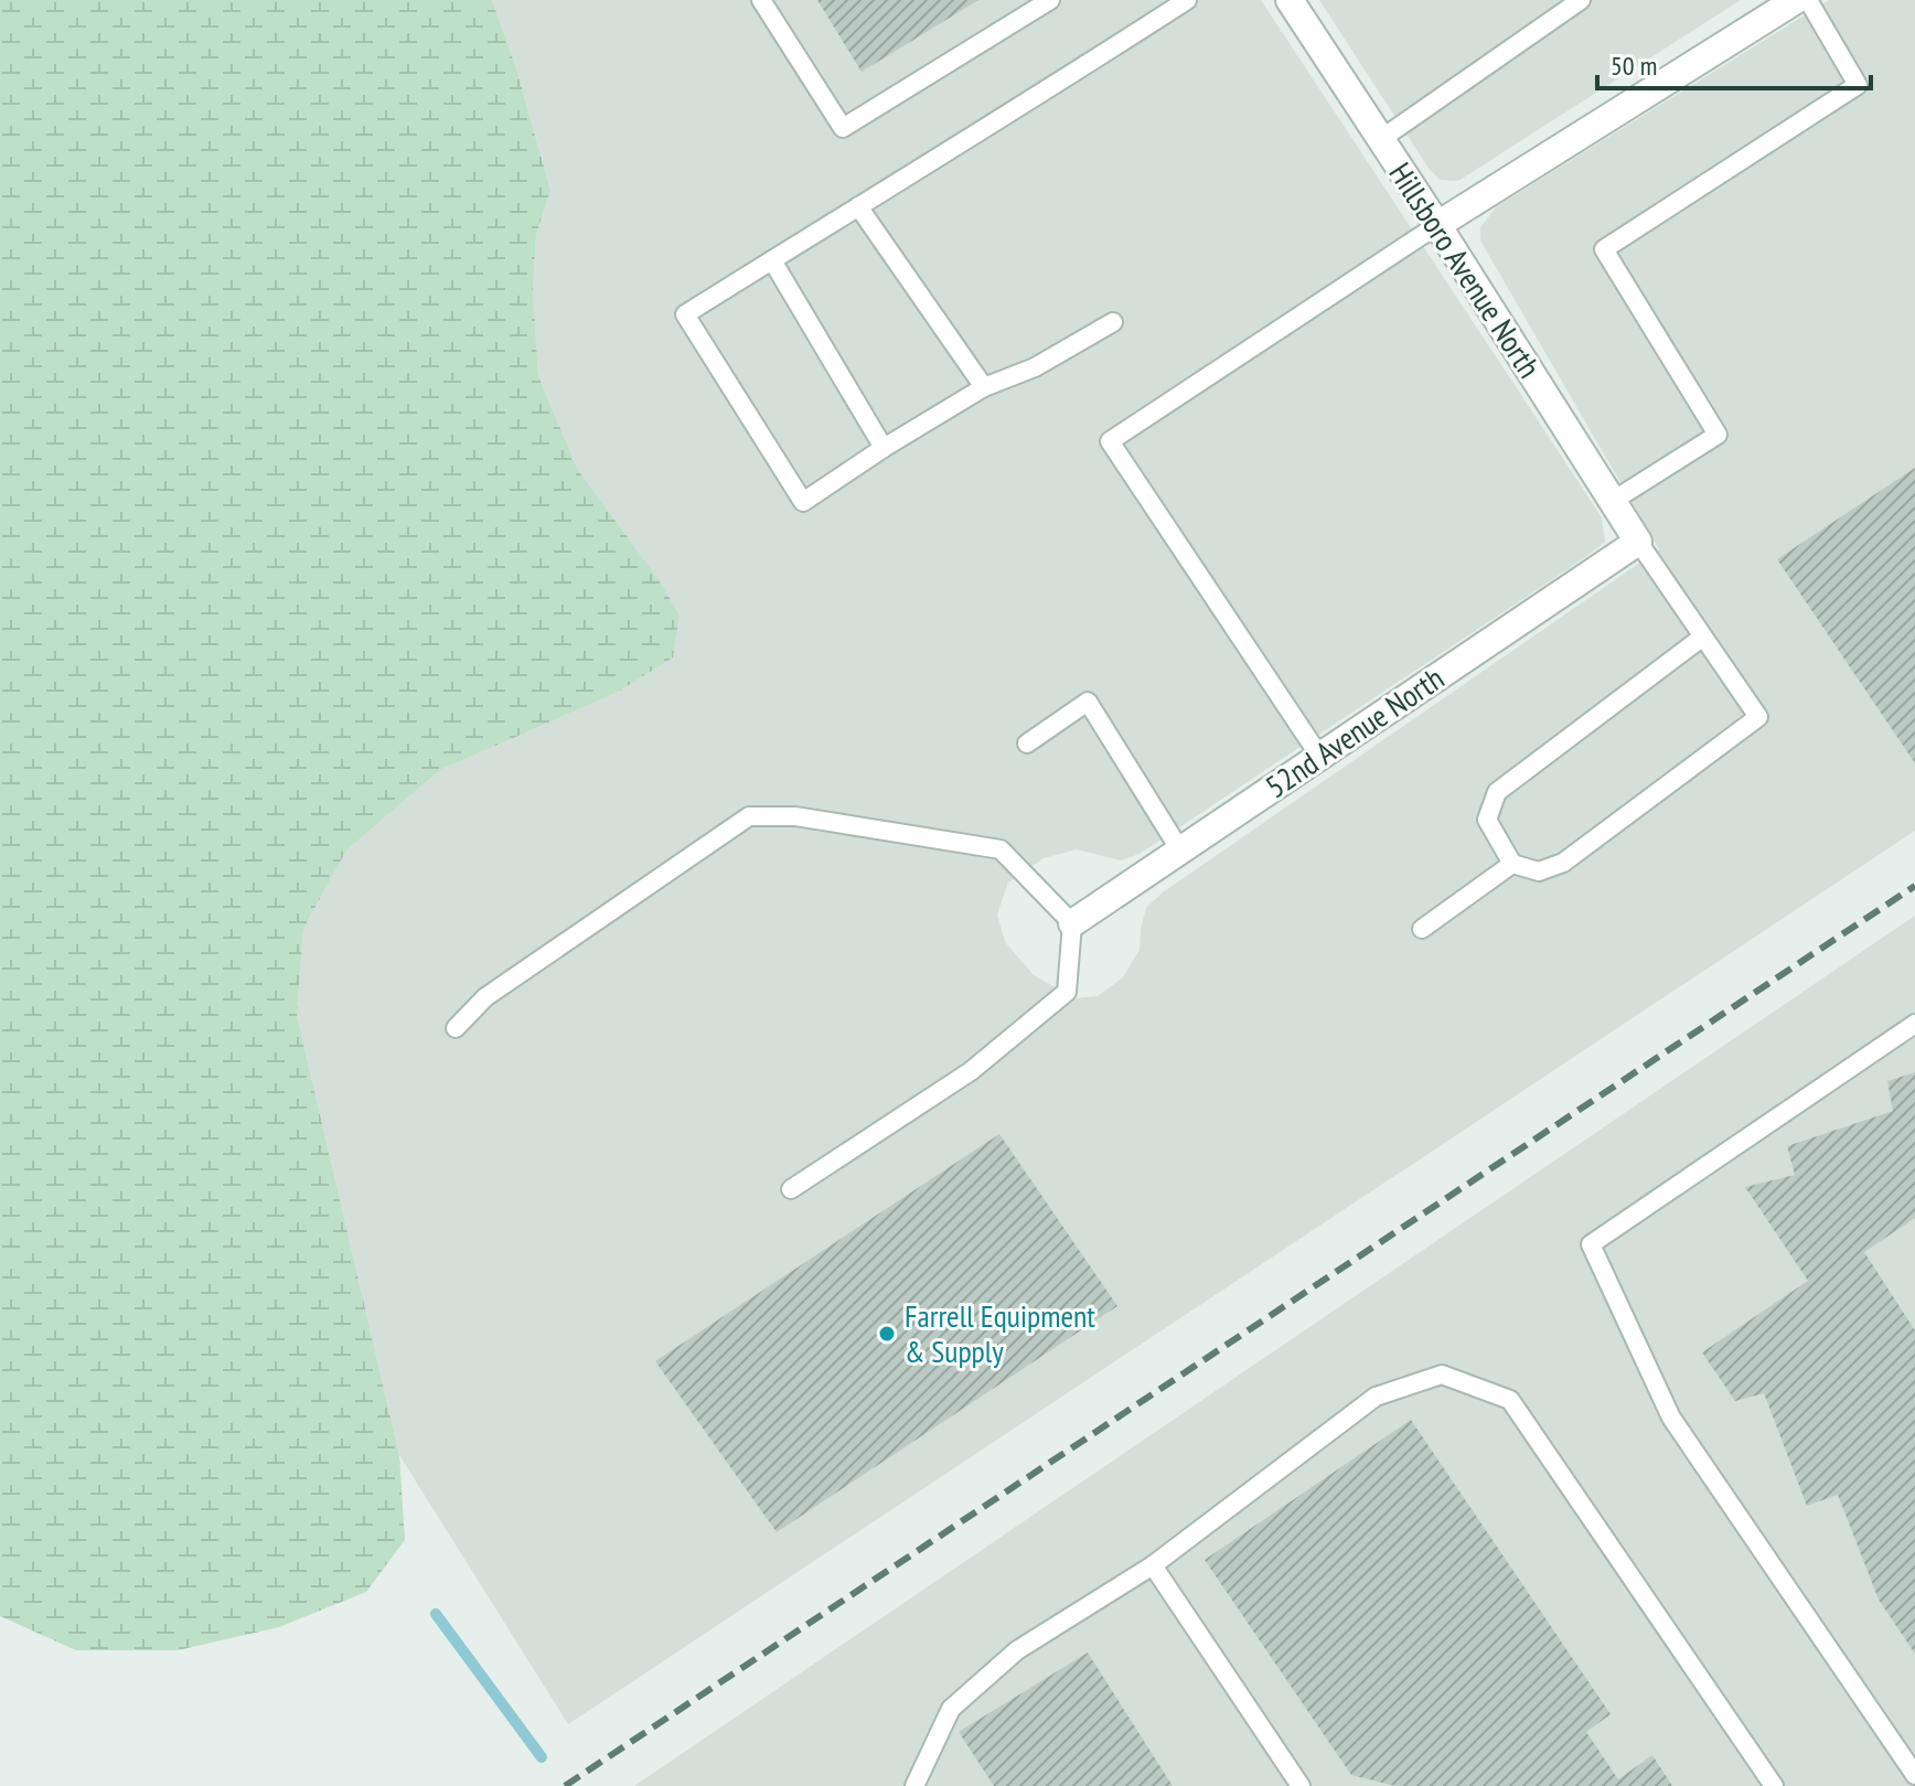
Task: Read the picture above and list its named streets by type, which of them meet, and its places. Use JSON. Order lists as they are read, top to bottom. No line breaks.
{"streets":{"street":["Hillsboro Avenue North","52nd Avenue North"]},"crossings":[["Hillsboro Avenue North","52nd Avenue North"]],"places":["Farrell Equipment & Supply"],"scale_bar":"50 m"}
